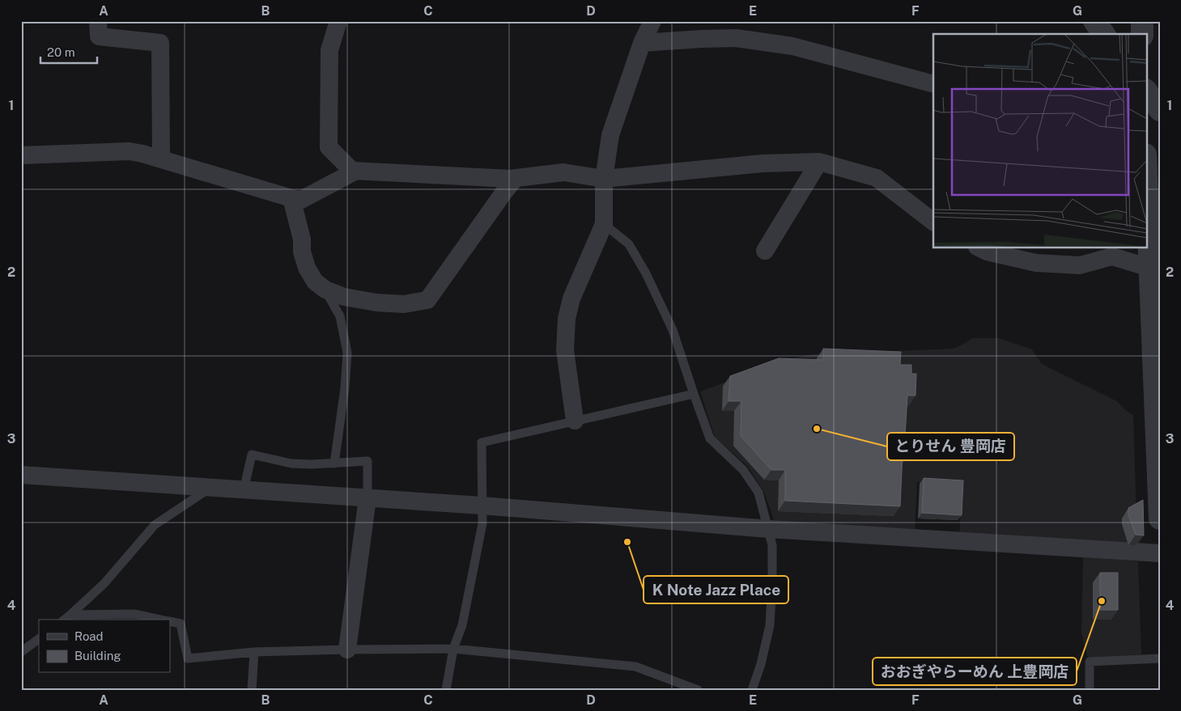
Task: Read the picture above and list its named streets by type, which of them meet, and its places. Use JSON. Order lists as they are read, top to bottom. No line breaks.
{"places":["とりせん 豊岡店","K Note Jazz Place","おおぎやらーめん 上豊岡店"],"legend":["Road","Building"],"scale_bar":"20 m","grid":{"columns":["A","B","C","D","E","F","G"],"rows":["1","2","3","4"]}}
